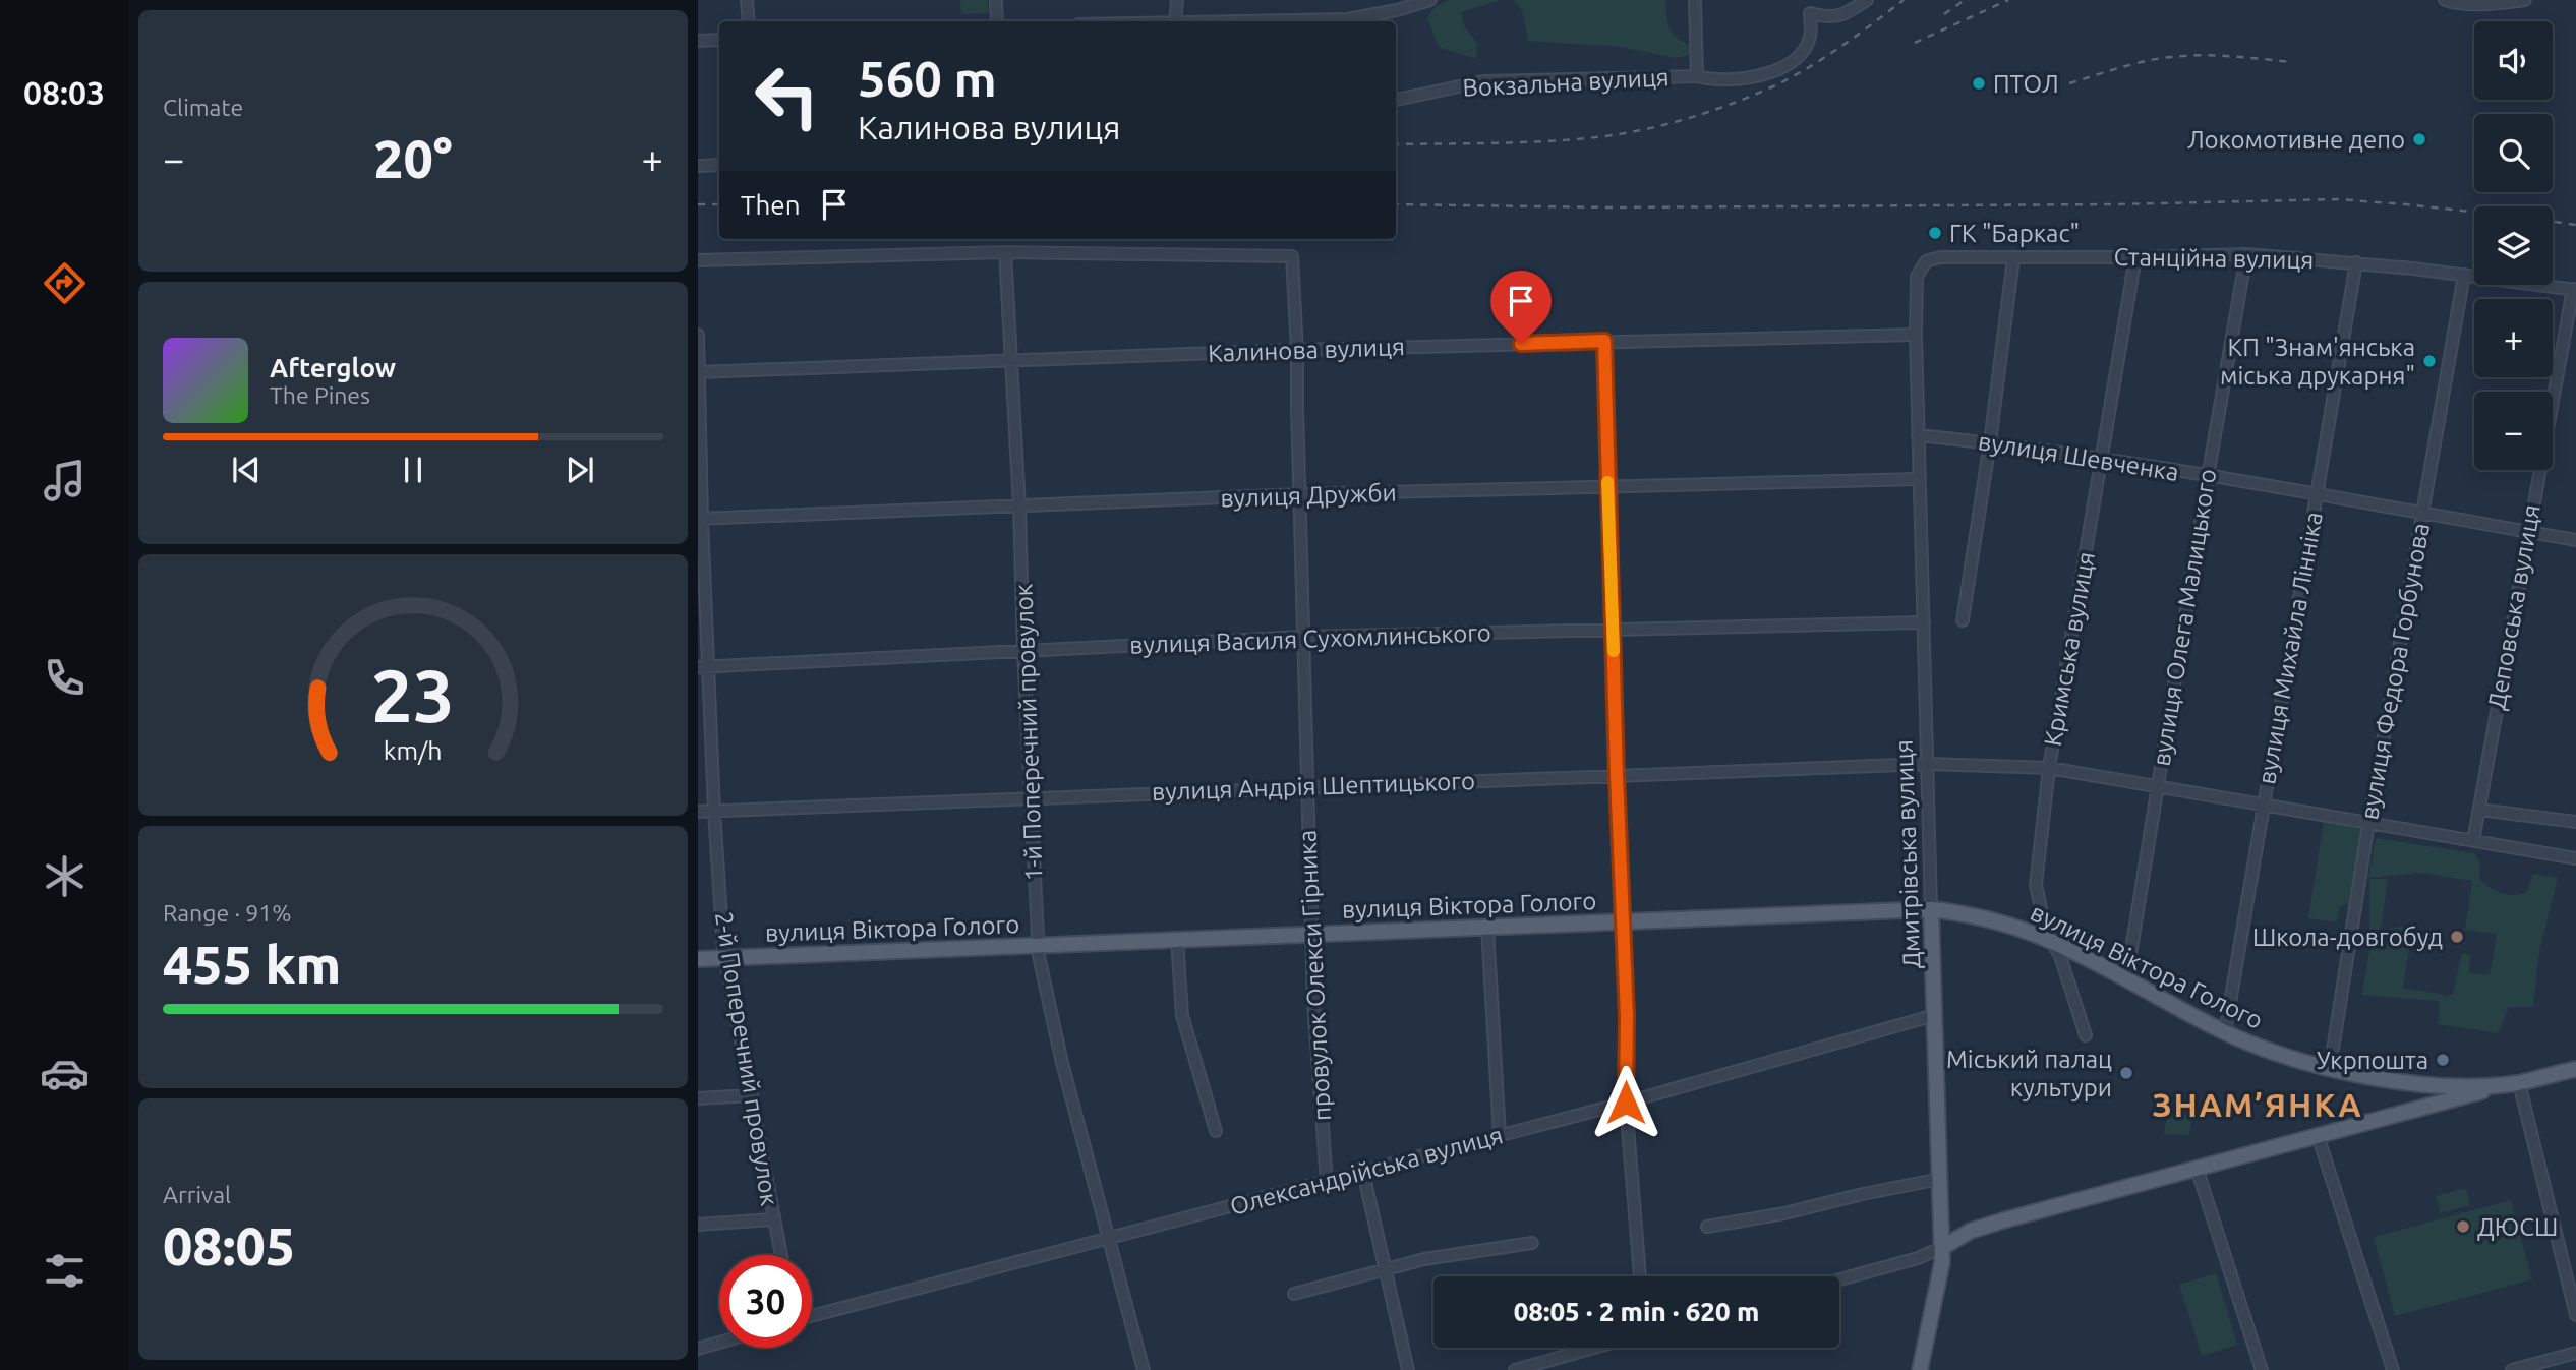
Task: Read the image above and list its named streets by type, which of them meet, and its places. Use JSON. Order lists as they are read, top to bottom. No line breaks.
{"streets":{"main road":["Дмитрівська вулиця","вулиця Віктора Голого"],"street":["Вокзальна вулиця","Станційна вулиця","Калинова вулиця","вулиця Шевченка","вулиця Дружби","Деповська вулиця","вулиця Олега Малицького","вулиця Василя Сухомлинського","вулиця Михайла Лінніка","Кримська вулиця","вулиця Федора Горбунова","1-й Поперечний провулок","вулиця Андрія Шептицького","провулок Олекси Гірника","2-й Поперечний провулок","Олександрійська вулиця"]},"crossings":[["Станційна вулиця","Калинова вулиця"],["Станційна вулиця","Деповська вулиця"],["Станційна вулиця","вулиця Олега Малицького"],["Станційна вулиця","вулиця Михайла Лінніка"],["Станційна вулиця","Кримська вулиця"],["Станційна вулиця","вулиця Федора Горбунова"],["Станційна вулиця","Дмитрівська вулиця"],["Калинова вулиця","1-й Поперечний провулок"],["Калинова вулиця","Дмитрівська вулиця"],["Калинова вулиця","провулок Олекси Гірника"],["Калинова вулиця","2-й Поперечний провулок"],["вулиця Шевченка","Деповська вулиця"],["вулиця Шевченка","вулиця Олега Малицького"],["вулиця Шевченка","вулиця Михайла Лінніка"],["вулиця Шевченка","Кримська вулиця"],["вулиця Шевченка","вулиця Федора Горбунова"],["вулиця Шевченка","Дмитрівська вулиця"],["вулиця Дружби","1-й Поперечний провулок"],["вулиця Дружби","Дмитрівська вулиця"],["вулиця Дружби","провулок Олекси Гірника"],["вулиця Дружби","2-й Поперечний провулок"],["Деповська вулиця","вулиця Андрія Шептицького"],["вулиця Олега Малицького","вулиця Андрія Шептицького"],["вулиця Олега Малицького","вулиця Віктора Голого"],["вулиця Василя Сухомлинського","1-й Поперечний провулок"],["вулиця Василя Сухомлинського","Дмитрівська вулиця"],["вулиця Василя Сухомлинського","провулок Олекси Гірника"],["вулиця Василя Сухомлинського","2-й Поперечний провулок"],["вулиця Михайла Лінніка","вулиця Андрія Шептицького"],["вулиця Михайла Лінніка","вулиця Віктора Голого"],["Кримська вулиця","вулиця Андрія Шептицького"],["Кримська вулиця","вулиця Віктора Голого"],["вулиця Федора Горбунова","вулиця Андрія Шептицького"],["вулиця Федора Горбунова","вулиця Віктора Голого"],["1-й Поперечний провулок","вулиця Андрія Шептицького"],["1-й Поперечний провулок","вулиця Віктора Голого"],["1-й Поперечний провулок","провулок Олекси Гірника"],["1-й Поперечний провулок","Олександрійська вулиця"],["вулиця Андрія Шептицького","Дмитрівська вулиця"],["вулиця Андрія Шептицького","провулок Олекси Гірника"],["вулиця Андрія Шептицького","2-й Поперечний провулок"],["Дмитрівська вулиця","вулиця Віктора Голого"],["Дмитрівська вулиця","Олександрійська вулиця"],["вулиця Віктора Голого","провулок Олекси Гірника"],["вулиця Віктора Голого","2-й Поперечний провулок"],["провулок Олекси Гірника","Олександрійська вулиця"]],"districts":["ЗНАМ’ЯНКА"],"places":["ПТОЛ","Локомотивне депо","ГК \"Баркас\"","КП \"Знам'янська міська друкарня\"","Школа-довгобуд","Укрпошта","Міський палац культури","ДЮСШ"],"page":{"tabs":"08:03","tile":["Climate",["Range · 91%","455 km"],["Arrival","08:05"]],"map_buttons":["+","−"],"turn":["560 m","Калинова вулиця"],"heat":["−","20°","+"],"then":"Then","song":["Afterglow","The Pines"],"limit":"30","trip":"08:05 · 2 min · 620 m","gauge":["23","km/h"]}}
